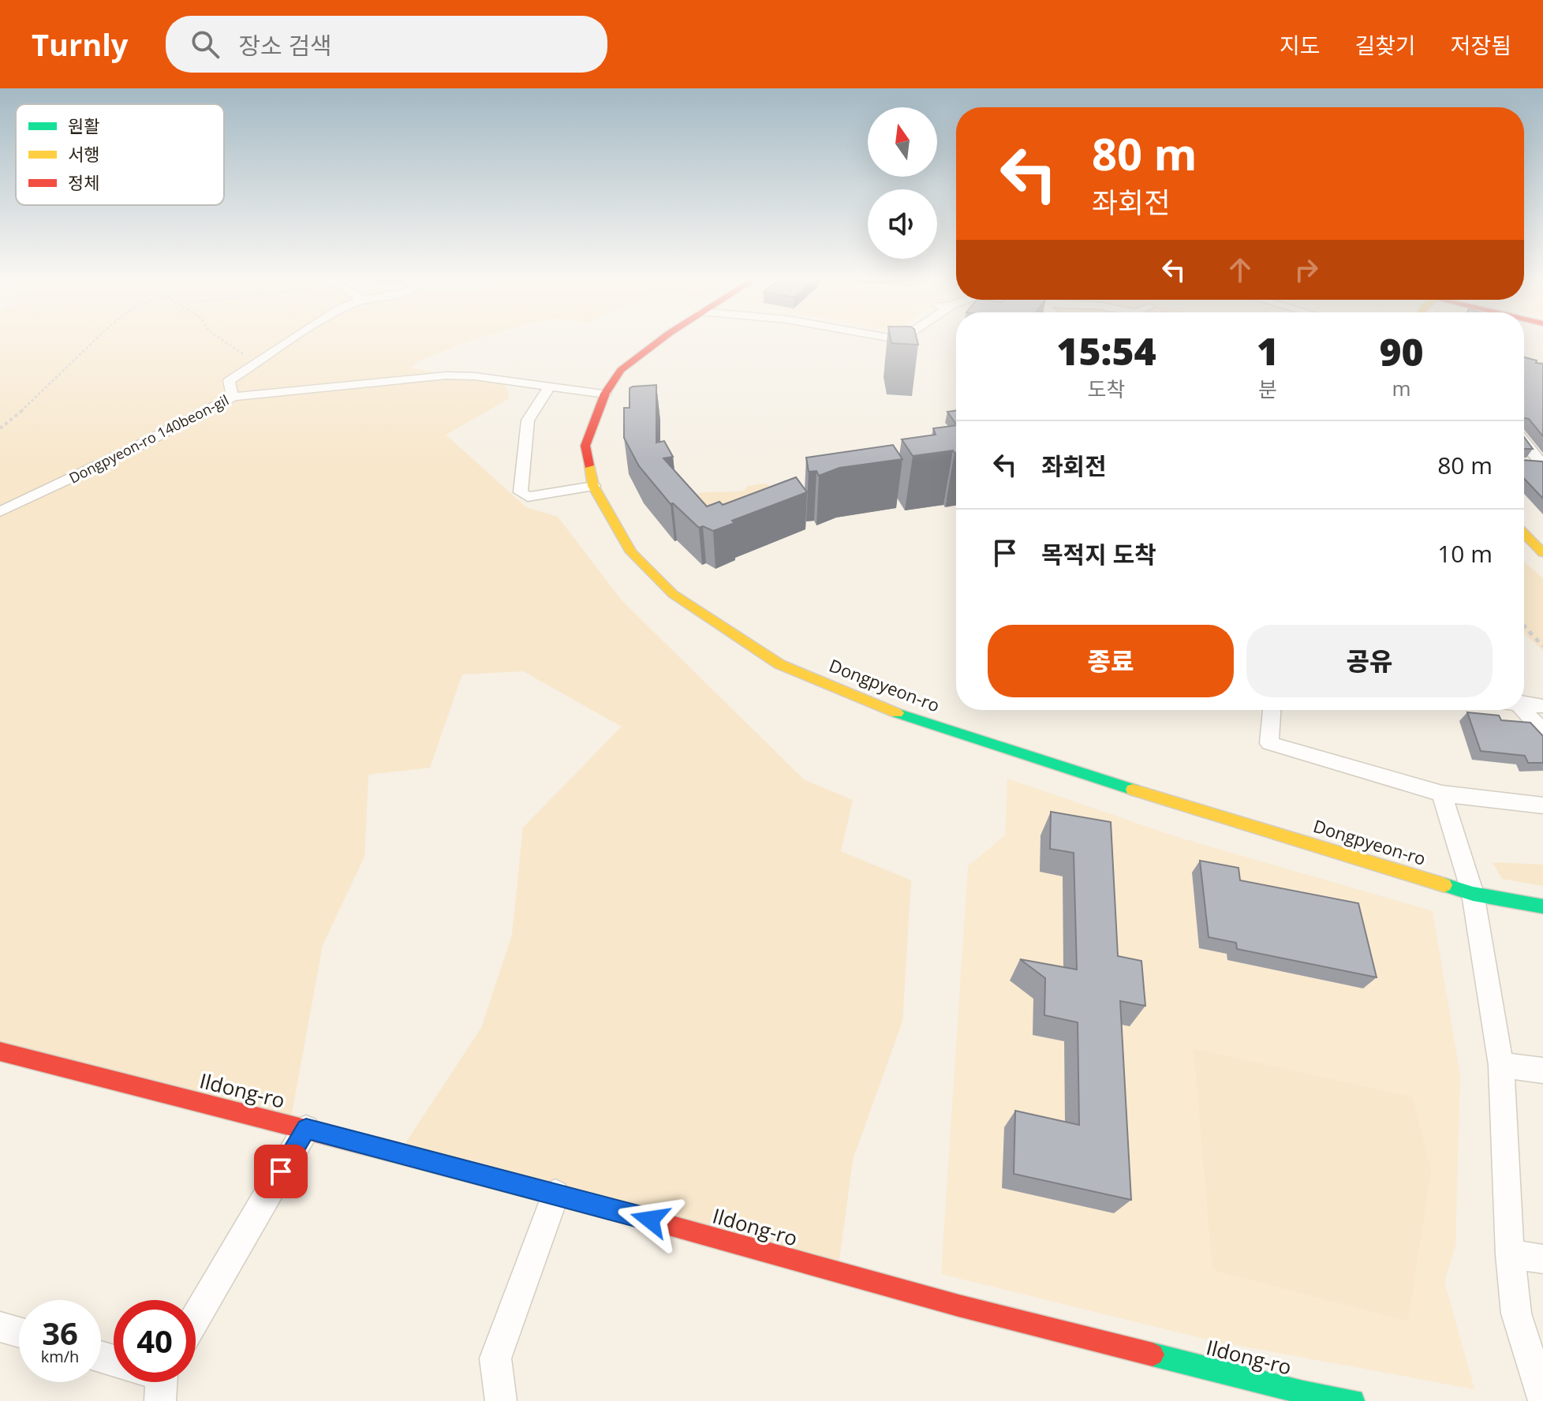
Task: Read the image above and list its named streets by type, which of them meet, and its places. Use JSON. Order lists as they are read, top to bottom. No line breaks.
{"streets":{"street":["Dongpyeon-ro 140beon-gil","Dongpyeon-ro","Ildong-ro"]},"crossings":[["Dongpyeon-ro 140beon-gil","Dongpyeon-ro"]],"legend":["원활","서행","정체"],"north":"top","page":{"header":"Turnly","search":"장소 검색","nav":["지도","길찾기","저장됨"],"turn":["80 m","좌회전"],"eta":["15:54","도착","1","분","90","m"],"list":[{"name":"좌회전","value":"80 m"},{"name":"목적지 도착","value":"10 m"}],"buttons":["종료","공유"],"speed":"36 km/h","limit":"40"}}
